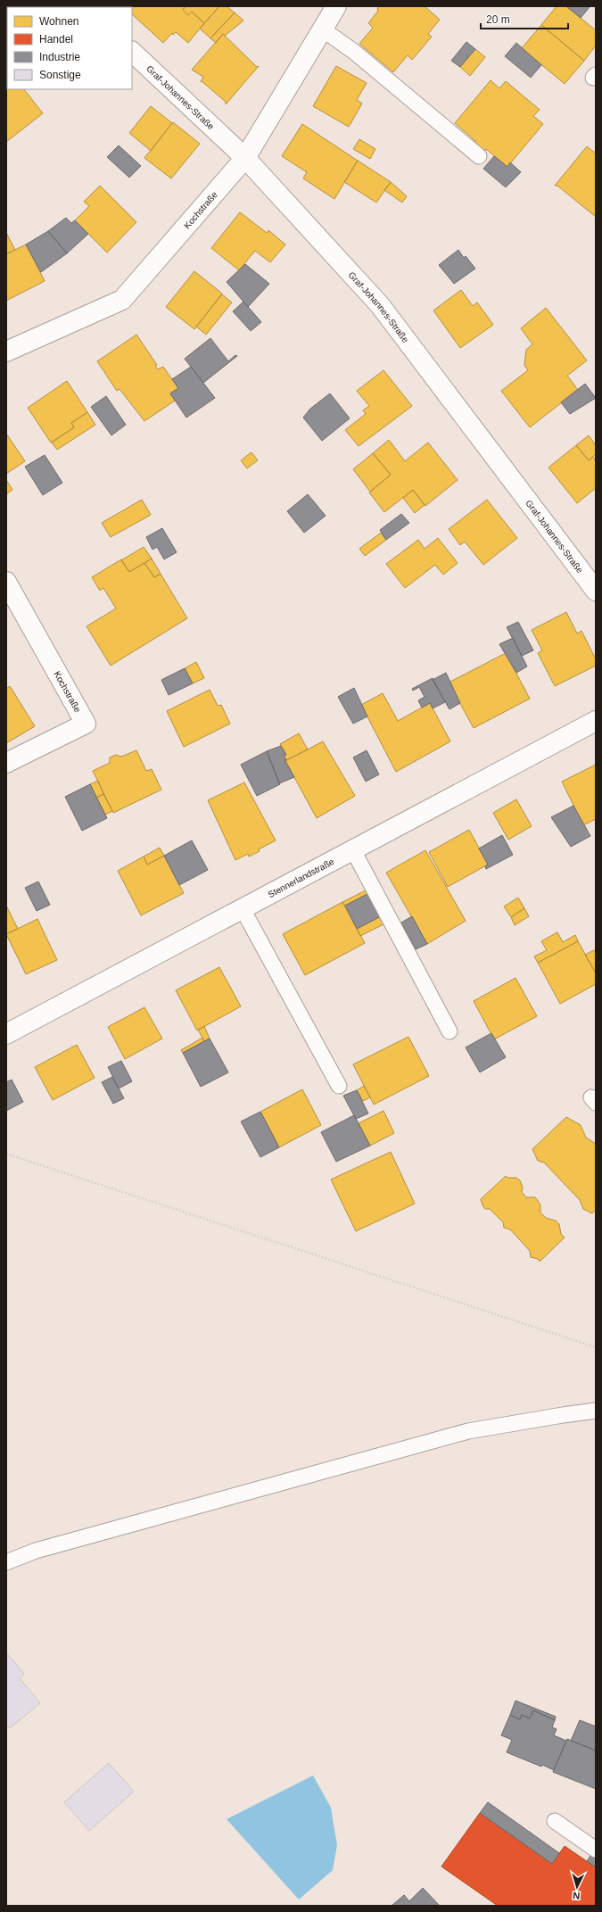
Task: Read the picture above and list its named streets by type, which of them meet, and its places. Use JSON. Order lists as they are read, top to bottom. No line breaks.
{"streets":{"street":["Graf-Johannes-Straße","Kochstraße","Stennerlandstraße"]},"crossings":[["Graf-Johannes-Straße","Kochstraße"]],"legend":["Wohnen","Handel","Industrie","Sonstige"],"scale_bar":"20 m","north":"bottom"}
